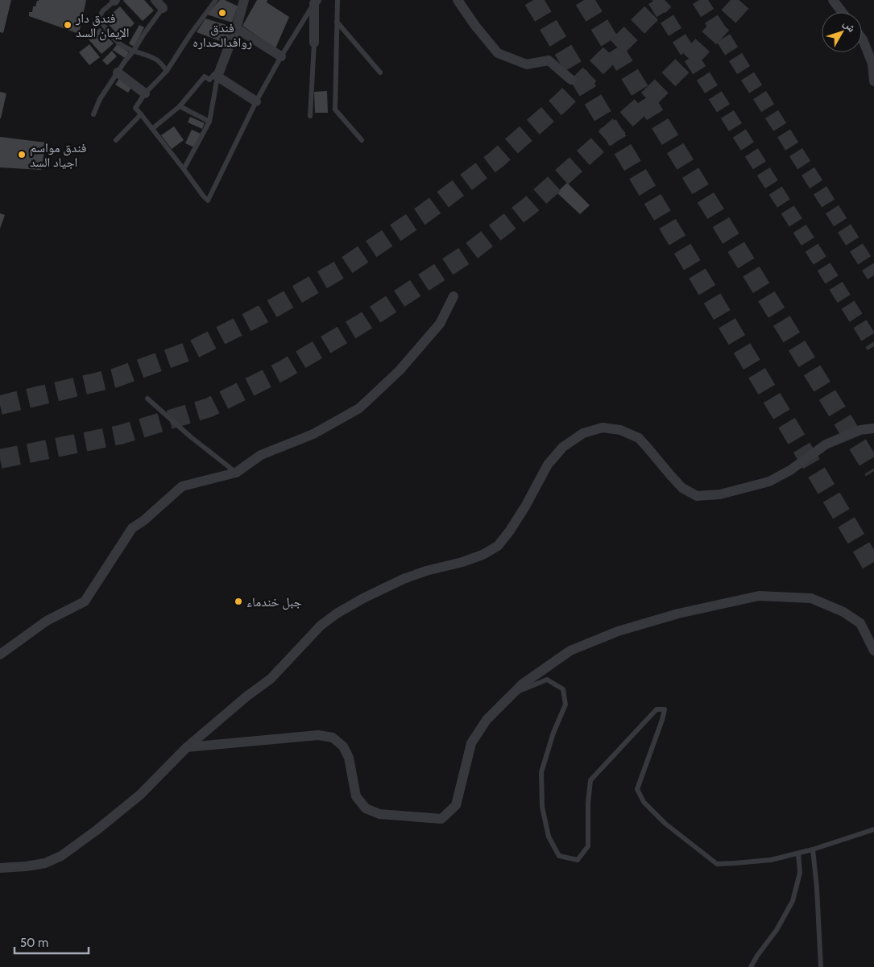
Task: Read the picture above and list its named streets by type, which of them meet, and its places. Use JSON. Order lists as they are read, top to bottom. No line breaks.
{"places":["فندق روافدالحدارہ","فندق دار الإيمان السد","فندق مواسم اجياد السد","جبل خندماء"],"scale_bar":"50 m","north":"top right"}
